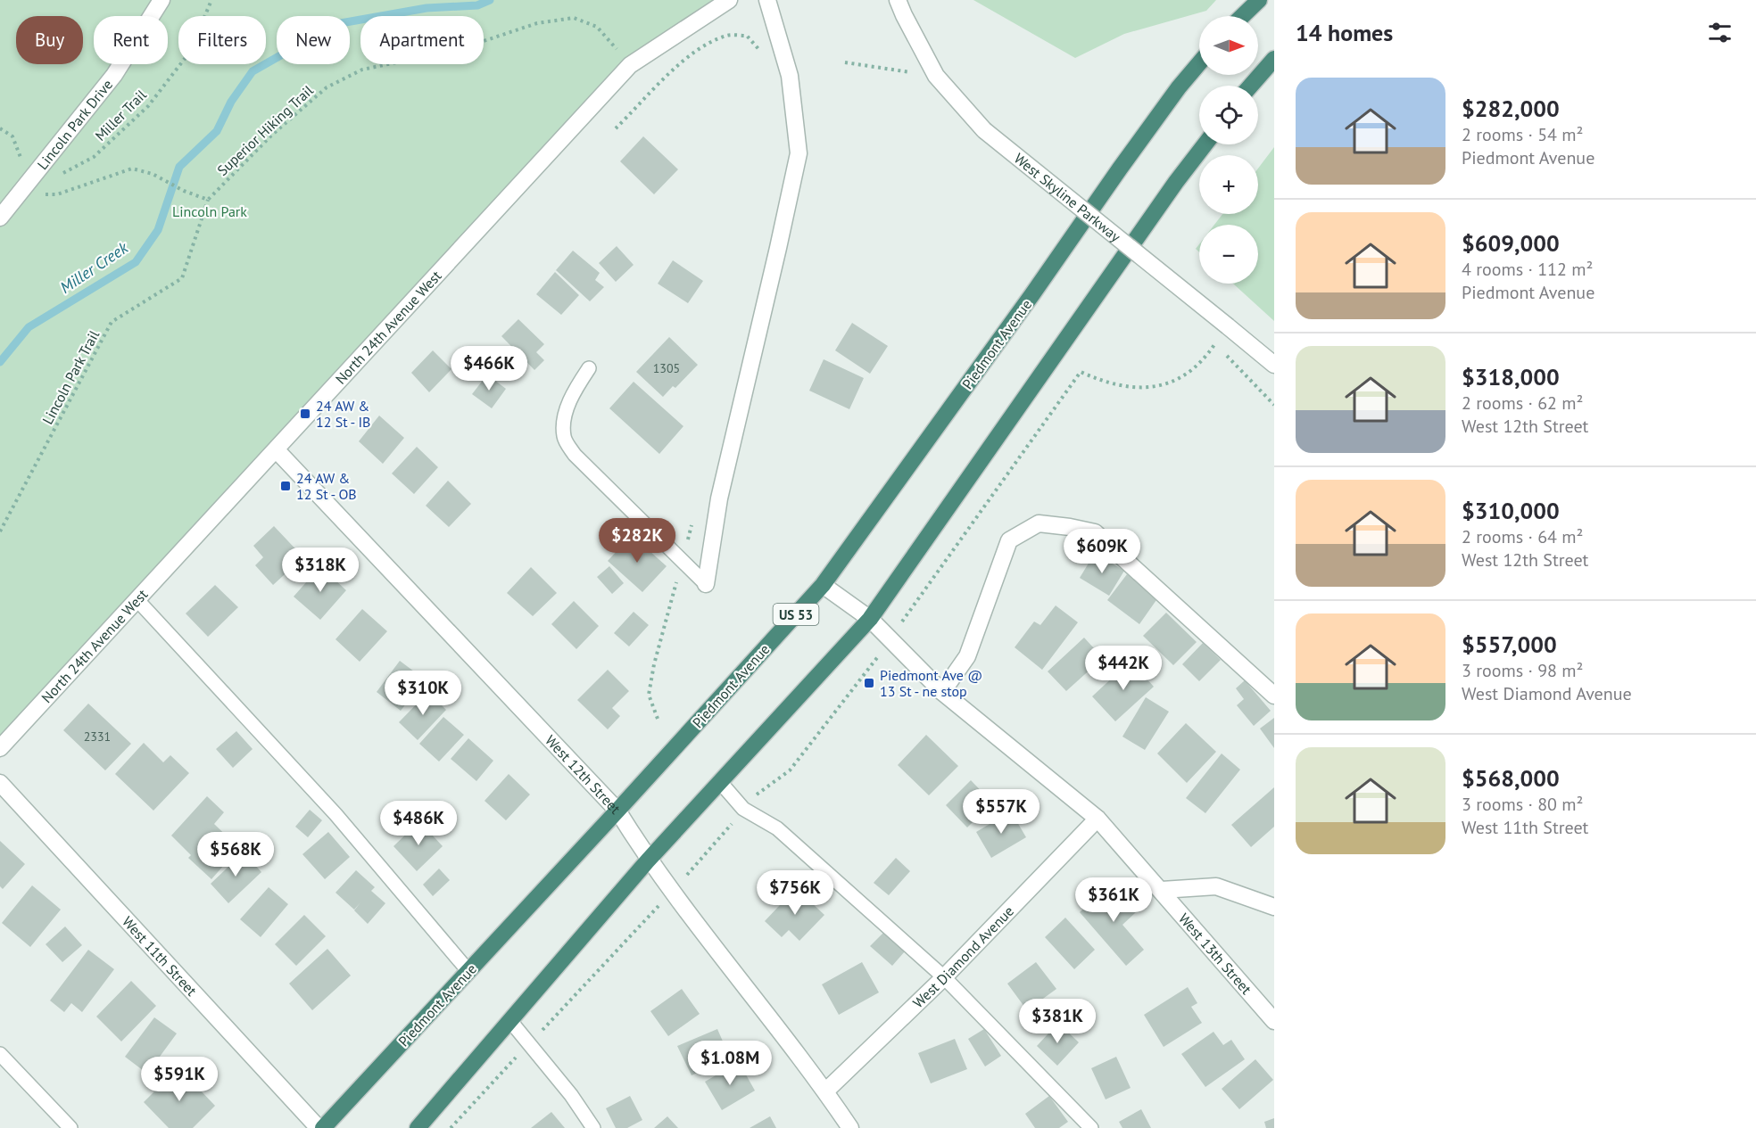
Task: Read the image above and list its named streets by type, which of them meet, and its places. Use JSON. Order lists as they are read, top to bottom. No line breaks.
{"streets":{"highway":["Piedmont Avenue","US 53"],"street":["Lincoln Park Drive","West Skyline Parkway","North 24th Avenue West","West 12th Street","West 13th Street","West 11th Street","West Diamond Avenue"],"path":["Miller Trail","Superior Hiking Trail","Lincoln Park Trail"]},"crossings":[["Superior Hiking Trail","North 24th Avenue West"],["Superior Hiking Trail","Lincoln Park Trail"],["North 24th Avenue West","West 12th Street"],["Piedmont Avenue","West 12th Street"],["Piedmont Avenue","West 13th Street"],["Piedmont Avenue","West 11th Street"],["West 12th Street","West Diamond Avenue"],["West 13th Street","West Diamond Avenue"]],"water":["Miller Creek"],"parks":["Lincoln Park"],"places":{"transit":["24 AW & 12 St - IB","24 AW & 12 St - OB","Piedmont Ave @ 13 St - ne stop"]},"house_numbers":["1305","2331"],"north":"right","page":{"heading":"14 homes","map_buttons":["+","−"],"chip":["Buy","Rent","Filters","New","Apartment"],"list":[{"name":"$282,000","note":"2 rooms · 54 m² · Piedmont Avenue"},{"name":"$609,000","note":"4 rooms · 112 m² · Piedmont Avenue"},{"name":"$318,000","note":"2 rooms · 62 m² · West 12th Street"},{"name":"$310,000","note":"2 rooms · 64 m² · West 12th Street"},{"name":"$557,000","note":"3 rooms · 98 m² · West Diamond Avenue"},{"name":"$568,000","note":"3 rooms · 80 m² · West 11th Street"}],"price":["$466K","$282K","$609K","$318K","$442K","$310K","$557K","$486K","$568K","$756K","$361K","$381K","$1.08M","$591K"]}}
